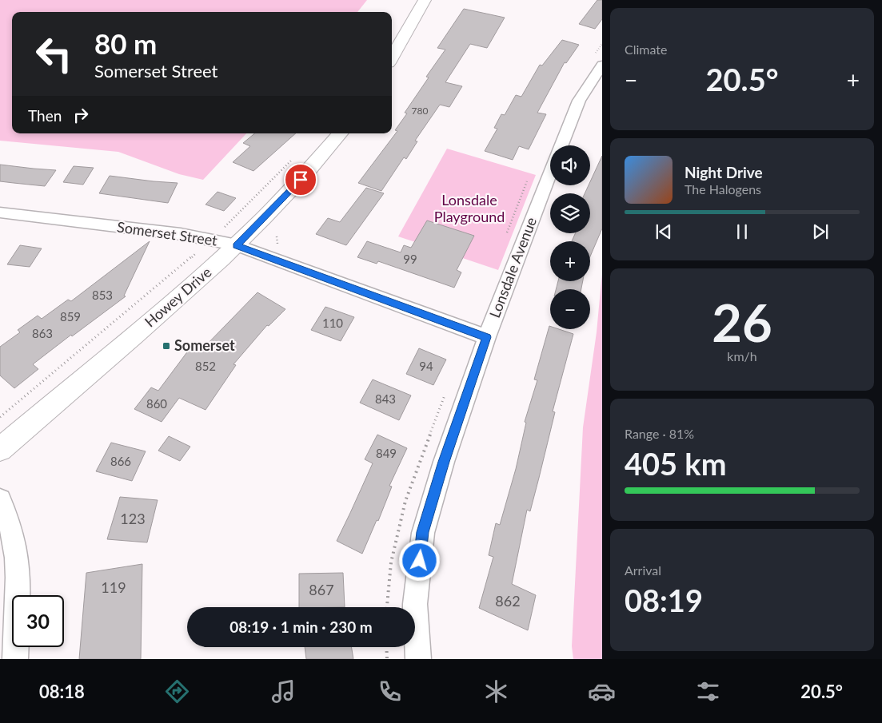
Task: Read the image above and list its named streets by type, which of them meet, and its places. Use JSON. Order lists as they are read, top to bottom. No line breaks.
{"streets":{"main road":["Howey Drive"],"street":["Somerset Street","Lonsdale Avenue"]},"crossings":[["Somerset Street","Lonsdale Avenue"],["Somerset Street","Howey Drive"]],"parks":["Lonsdale Playground"],"places":{"transit":["Somerset"]},"house_numbers":["780","99","853","859","110","863","852","94","843","860","849","866","123","119","867","862"],"page":{"tile":["Climate",["26","km/h"],["Range · 81%","405 km"],["Arrival","08:19"]],"turn":["80 m","Somerset Street"],"heat":["−","20.5°","+"],"then":"Then","map_buttons":["+","−"],"song":["Night Drive","The Halogens"],"limit":"30","trip":"08:19 · 1 min · 230 m","tabs":["08:18","20.5°"]}}
